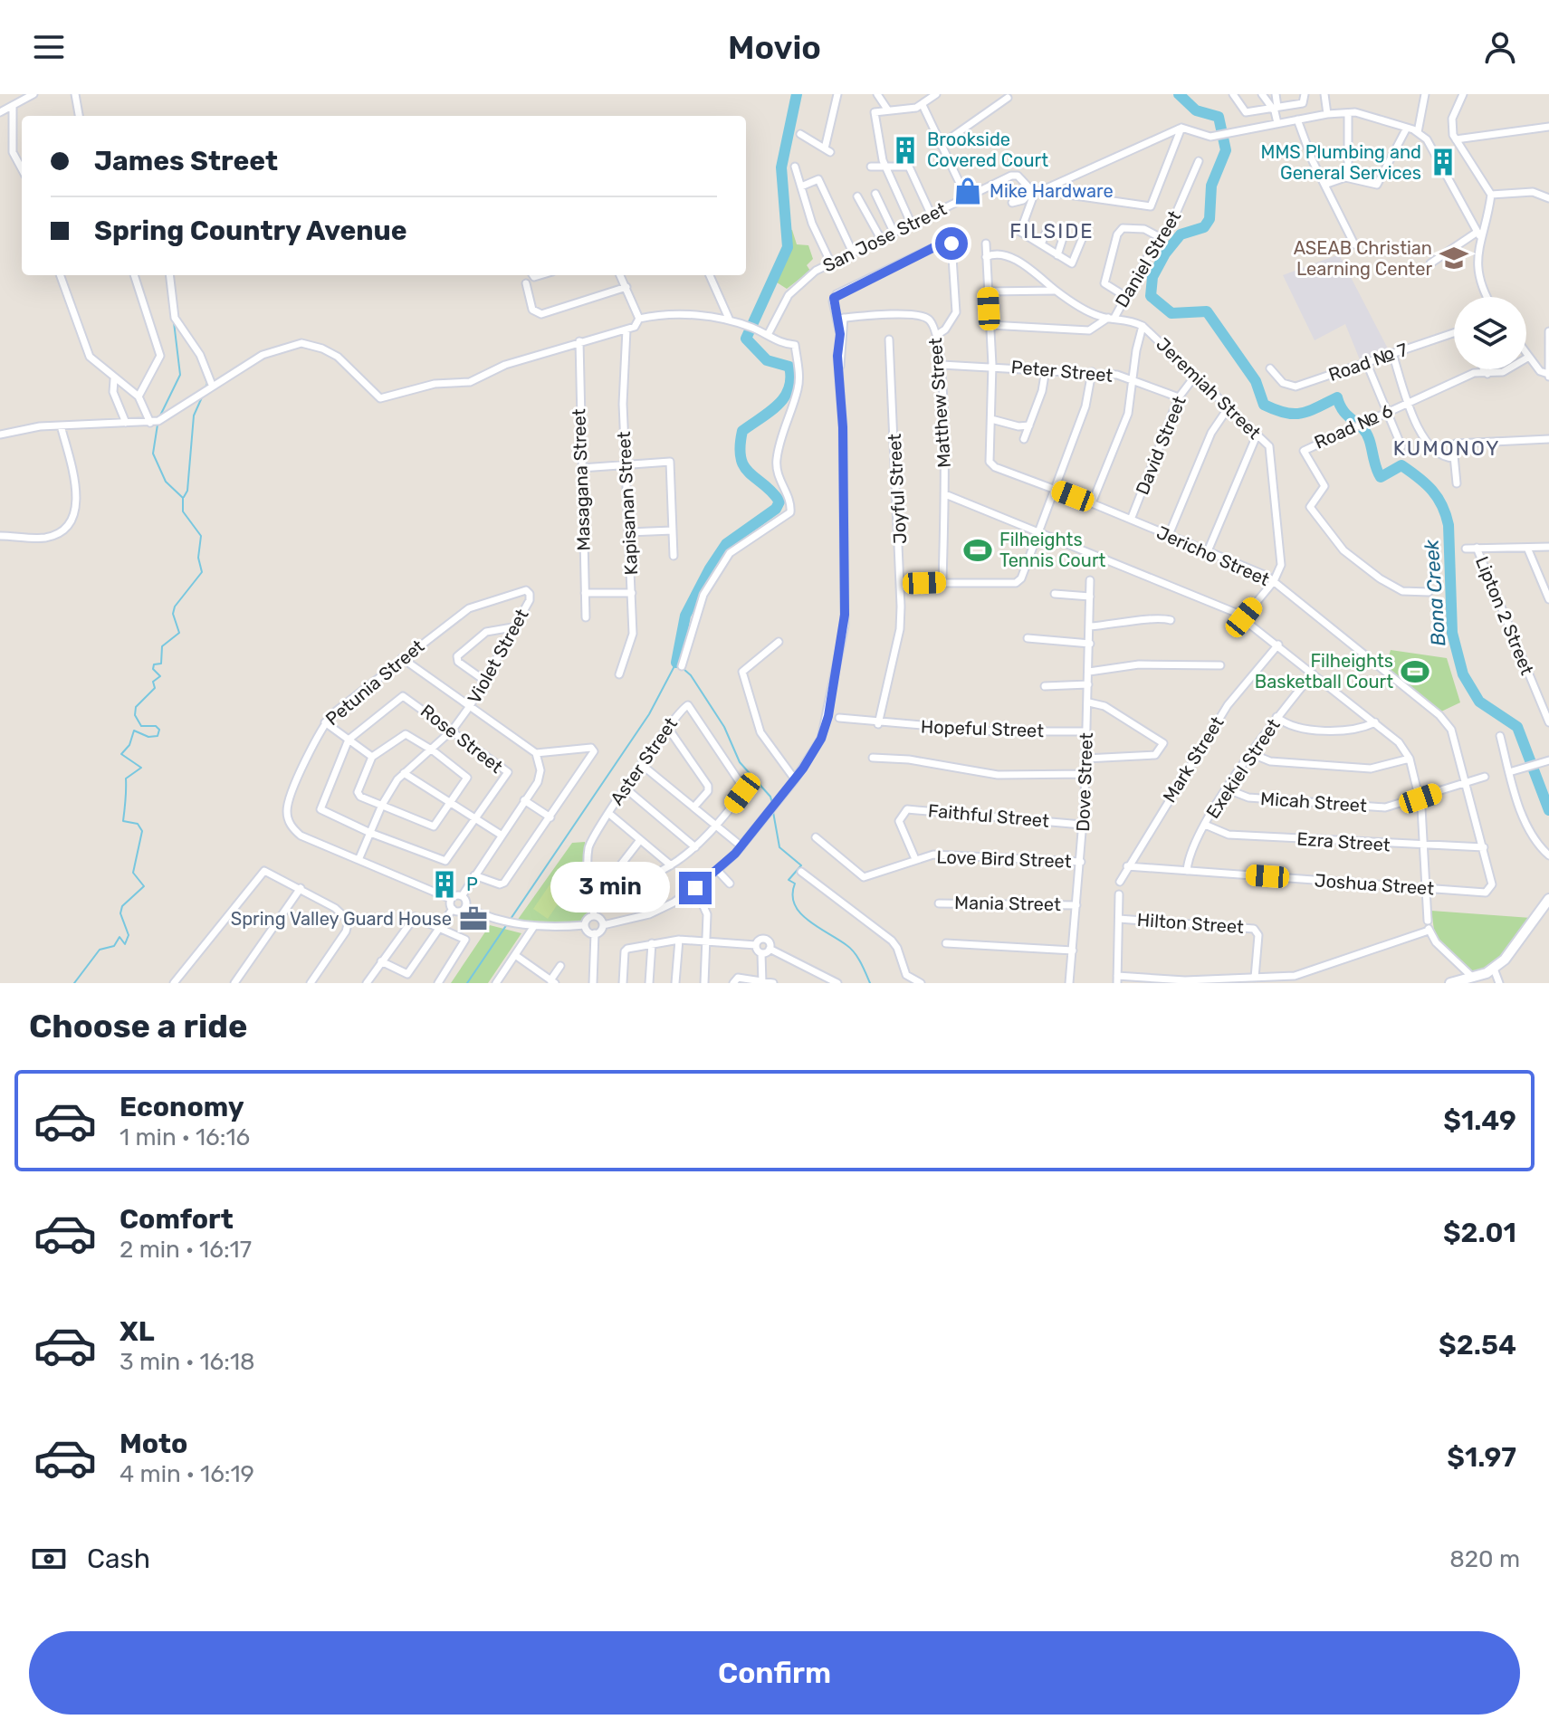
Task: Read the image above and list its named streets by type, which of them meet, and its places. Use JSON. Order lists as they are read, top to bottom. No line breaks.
{"streets":{"street":["San Jose Street","Daniel Street","Road № 7","Peter Street","Jeremiah Street","Matthew Street","Road № 6","David Street","Masagana Street","Joyful Street","Kapisanan Street","Jericho Street","Lipton 2 Street","Violet Street","Petunia Street","Hopeful Street","Rose Street","Mark Street","Aster Street","Exekiel Street","Dove Street","Micah Street","Faithful Street","Ezra Street","Love Bird Street","Joshua Street","Mania Street","Hilton Street"]},"crossings":[["Daniel Street","Jeremiah Street"],["Daniel Street","Jericho Street"],["Peter Street","Matthew Street"],["Peter Street","David Street"],["Peter Street","Jericho Street"],["Jeremiah Street","David Street"],["Jeremiah Street","Jericho Street"],["David Street","Jericho Street"],["Joyful Street","Hopeful Street"],["Jericho Street","Micah Street"],["Jericho Street","Ezra Street"],["Jericho Street","Joshua Street"],["Violet Street","Petunia Street"],["Violet Street","Rose Street"],["Hopeful Street","Dove Street"],["Mark Street","Joshua Street"],["Exekiel Street","Micah Street"],["Exekiel Street","Ezra Street"],["Exekiel Street","Joshua Street"],["Dove Street","Faithful Street"],["Dove Street","Love Bird Street"],["Dove Street","Mania Street"],["Faithful Street","Love Bird Street"]],"districts":["FILSIDE","KUMONOY"],"water":["Bona Creek"],"places":{"building":["Brookside Covered Court","MMS Plumbing and General Services","P"],"shop":["Mike Hardware"],"school or university":["ASEAB Christian Learning Center"],"sports":["Filheights Tennis Court","Filheights Basketball Court"],"office":["Spring Valley Guard House"]},"page":{"header":"Movio","banner":["James Street","Spring Country Avenue"],"bubble":"3 min","heading":"Choose a ride","list":[{"name":"Economy","note":"1 min · 16:16","value":"$1.49"},{"name":"Comfort","note":"2 min · 16:17","value":"$2.01"},{"name":"XL","note":"3 min · 16:18","value":"$2.54"},{"name":"Moto","note":"4 min · 16:19","value":"$1.97"}],"pay":["Cash","820 m"],"buttons":"Confirm"}}
